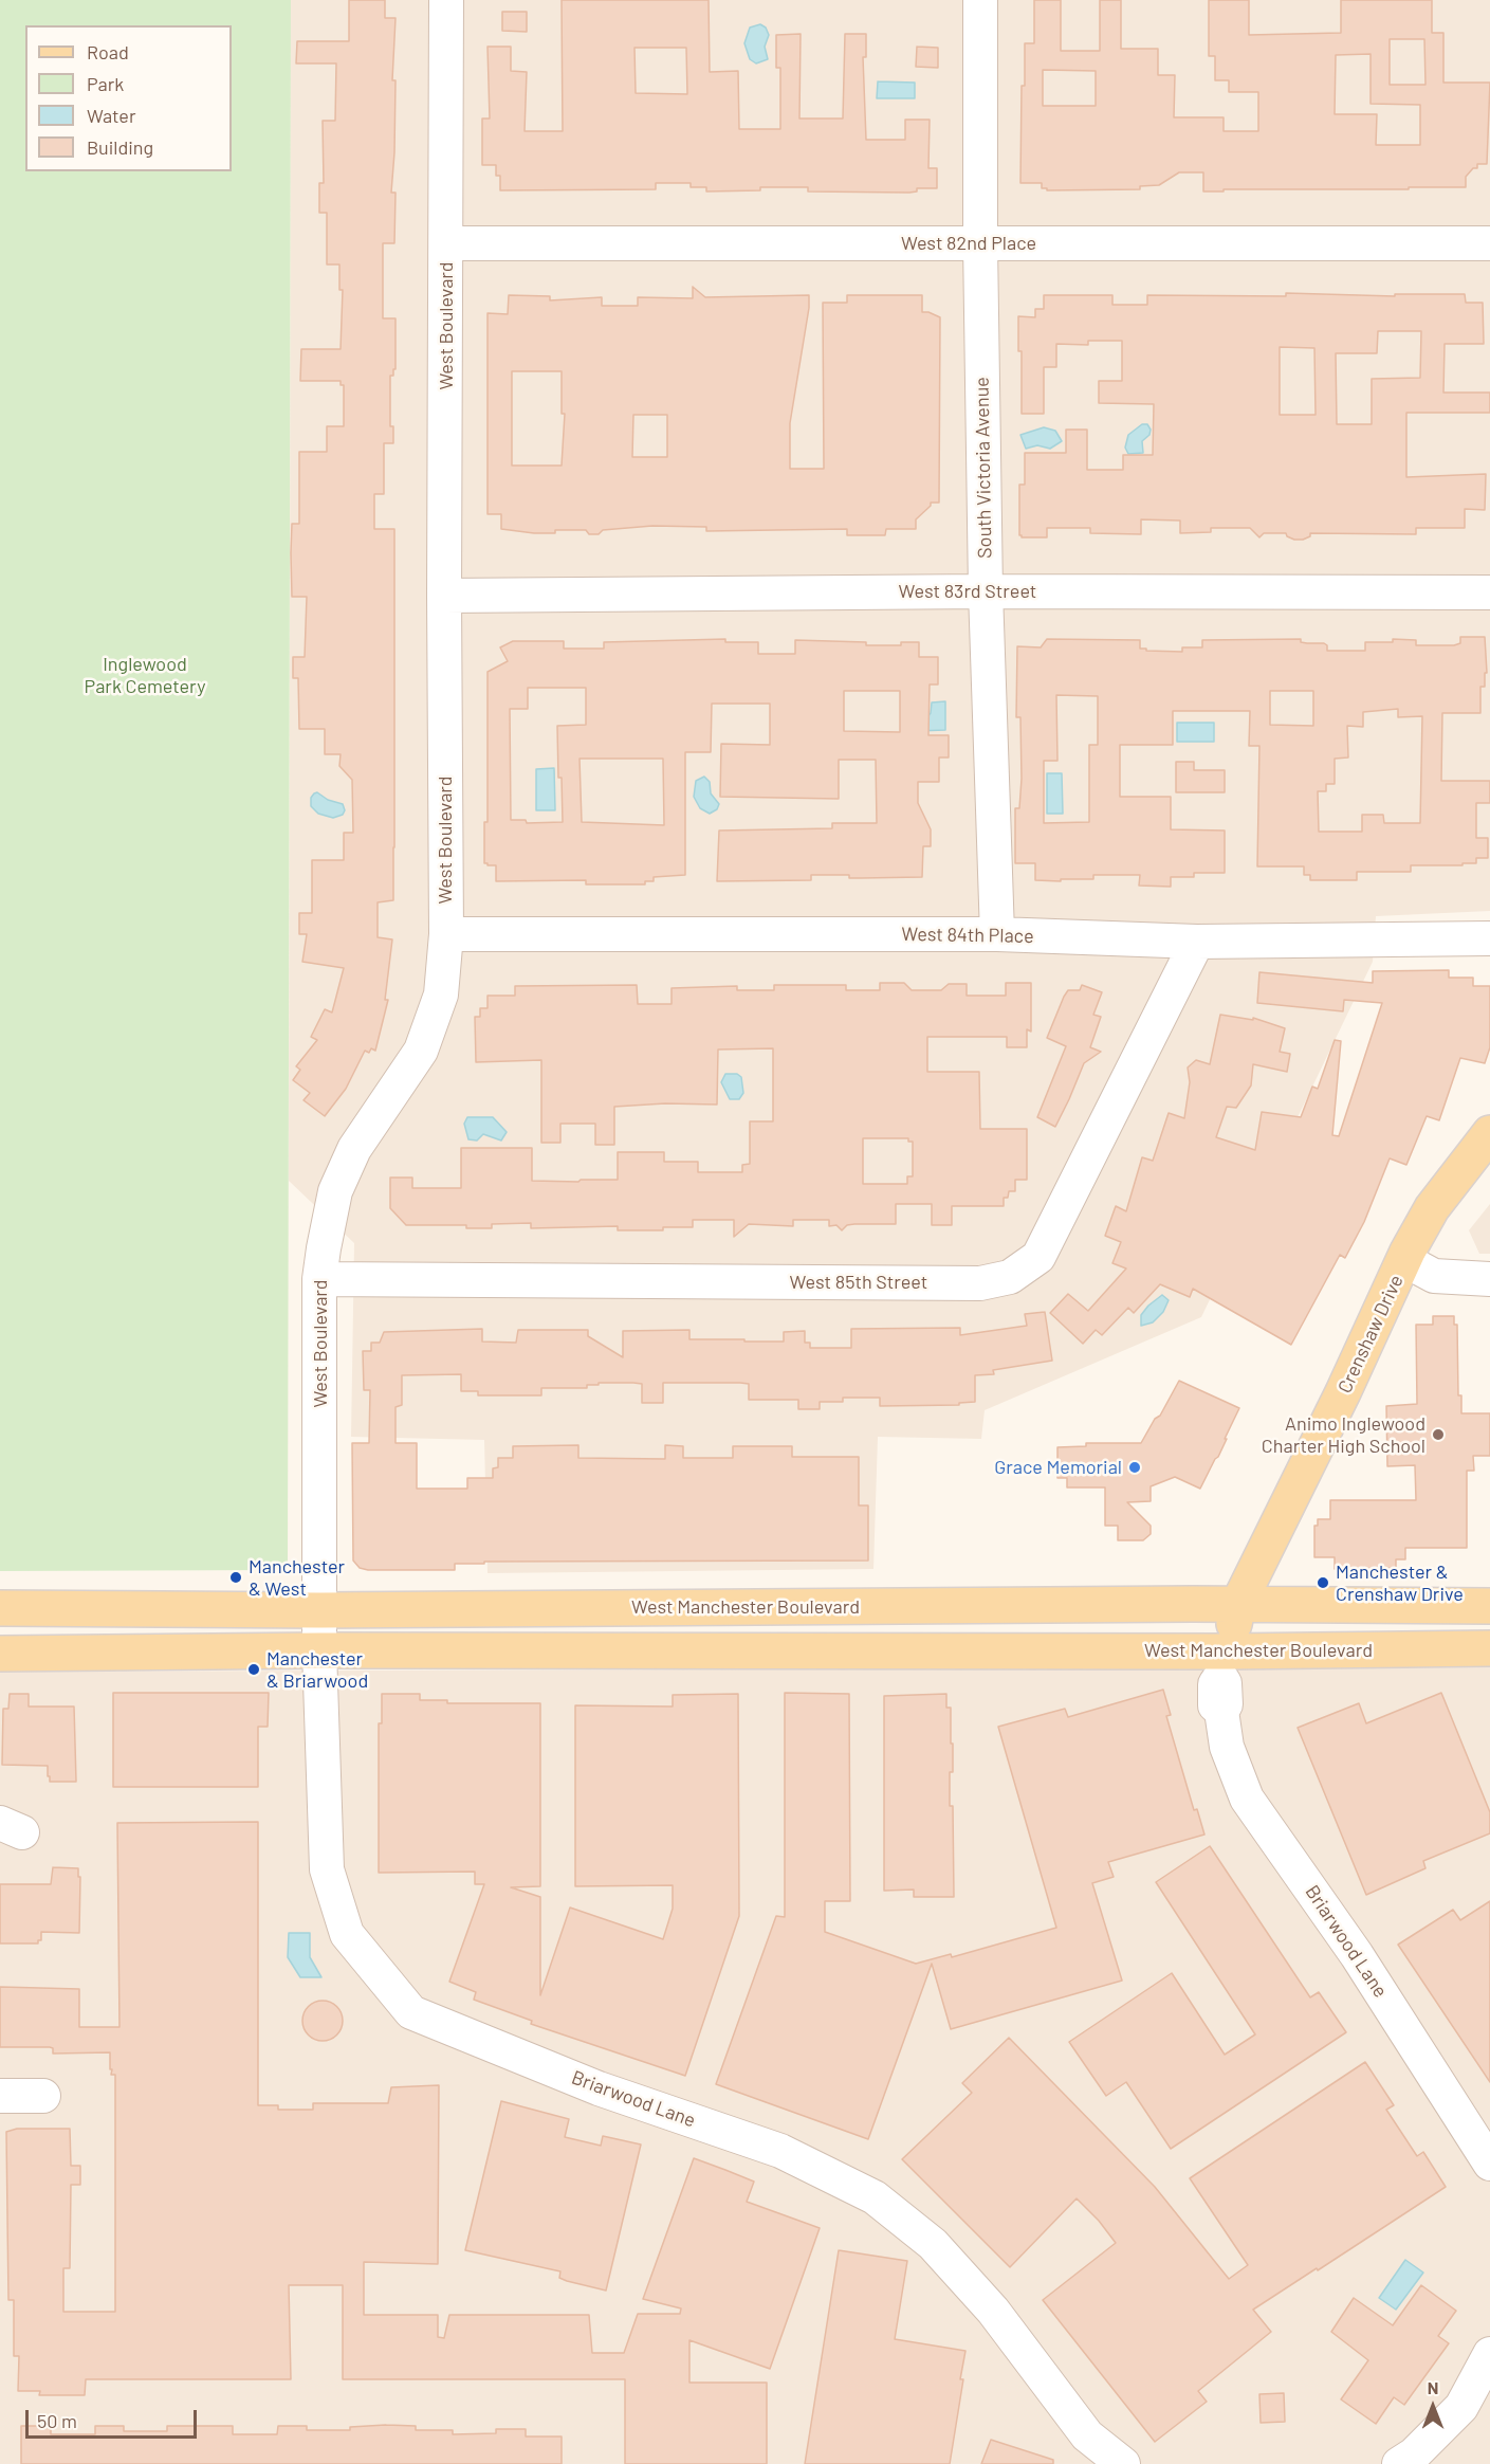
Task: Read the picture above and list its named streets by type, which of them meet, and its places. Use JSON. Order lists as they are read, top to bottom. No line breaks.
{"streets":{"main road":["Crenshaw Drive","West Manchester Boulevard"],"street":["West 82nd Place","West Boulevard","South Victoria Avenue","West 83rd Street","West 84th Place","West 85th Street","Briarwood Lane"]},"crossings":[["West 82nd Place","West Boulevard"],["West 82nd Place","South Victoria Avenue"],["West Boulevard","West 83rd Street"],["West Boulevard","West 84th Place"],["West Boulevard","West 85th Street"],["West Boulevard","West Manchester Boulevard"],["West Boulevard","Briarwood Lane"],["South Victoria Avenue","West 83rd Street"],["South Victoria Avenue","West 84th Place"],["West 84th Place","West 85th Street"],["Crenshaw Drive","West Manchester Boulevard"],["Crenshaw Drive","Briarwood Lane"],["West Manchester Boulevard","Briarwood Lane"]],"parks":["Inglewood Park Cemetery"],"places":["Animo Inglewood Charter High School","Grace Memorial","Manchester & West","Manchester & Crenshaw Drive","Manchester & Briarwood"],"legend":["Road","Park","Water","Building"],"scale_bar":"50 m","north":"top"}
